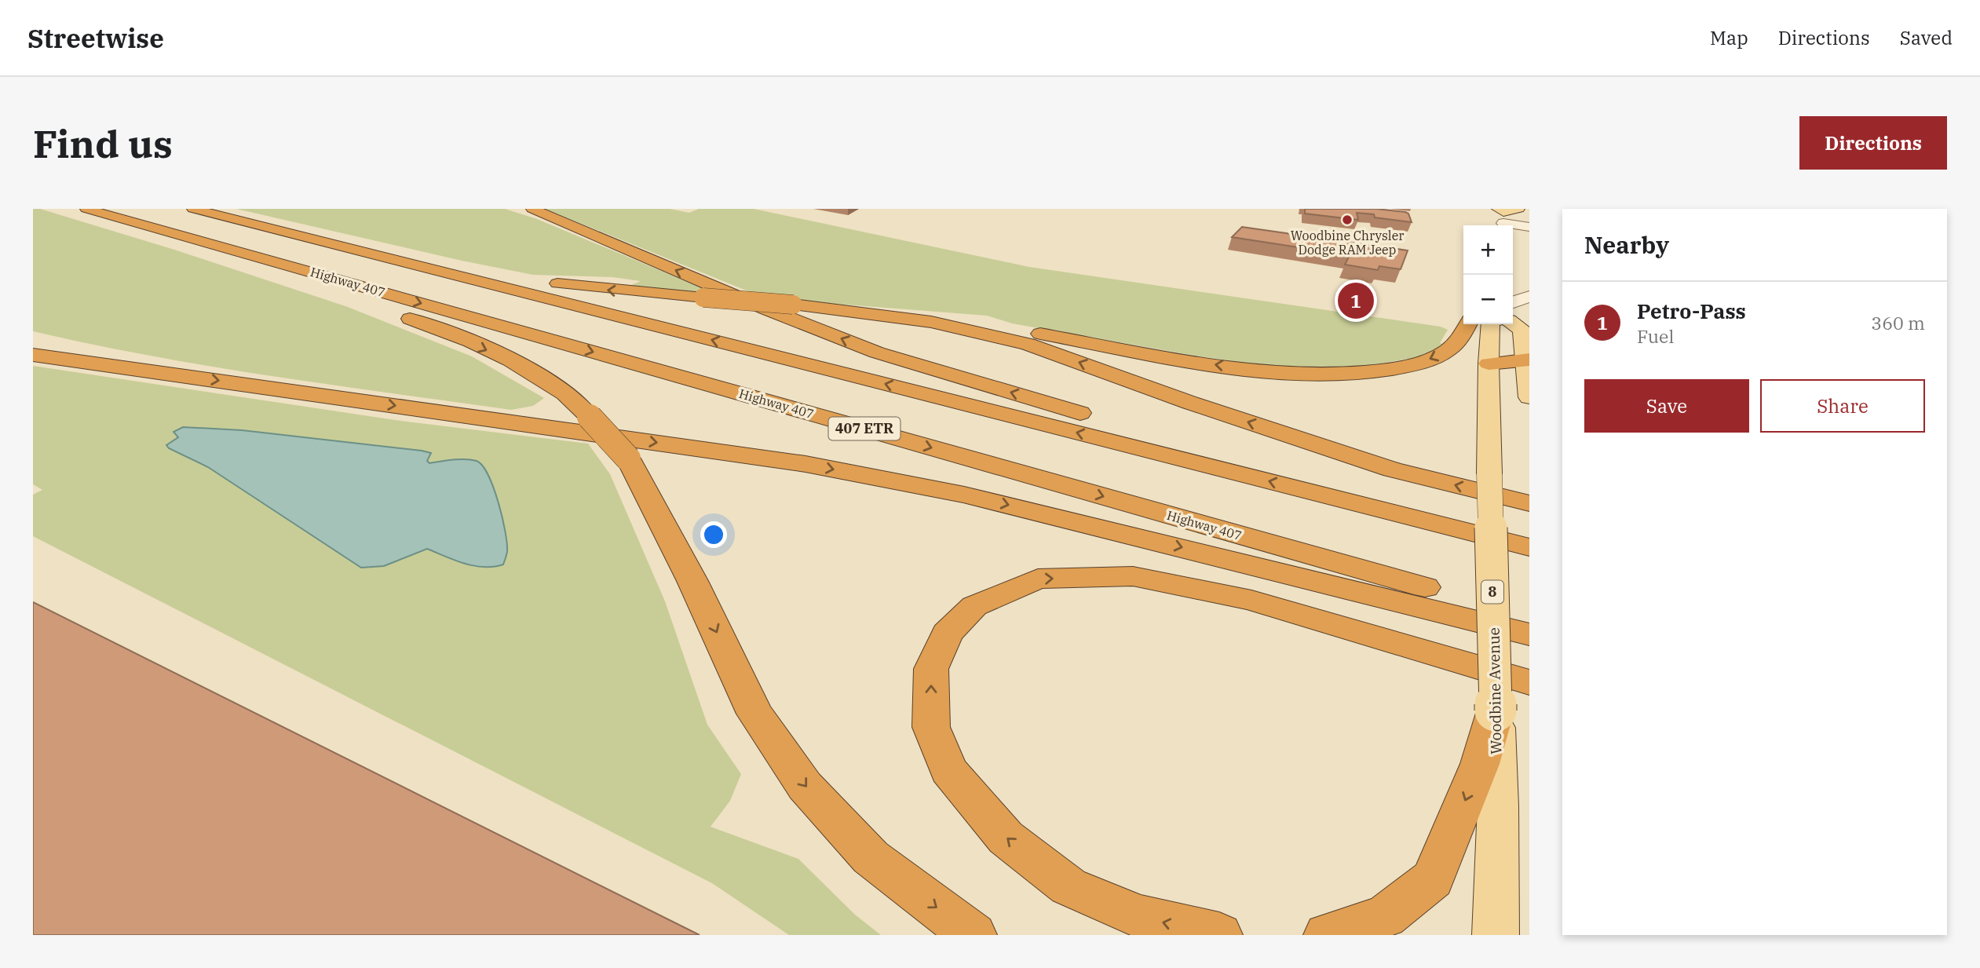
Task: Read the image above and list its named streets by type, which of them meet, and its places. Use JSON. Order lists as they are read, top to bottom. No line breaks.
{"streets":{"highway":["Highway 407","407 ETR"],"main road":["8","Woodbine Avenue"]},"places":["Woodbine Chrysler Dodge RAM Jeep"],"page":{"header":"Streetwise","nav":["Map","Directions","Saved"],"buttons":["Directions",["Save","Share"]],"title":"Find us","heading":"Nearby","map_buttons":["+","−"],"pins":"1","list":[{"mark":"1","name":"Petro-Pass","note":"Fuel","value":"360 m"}]}}
